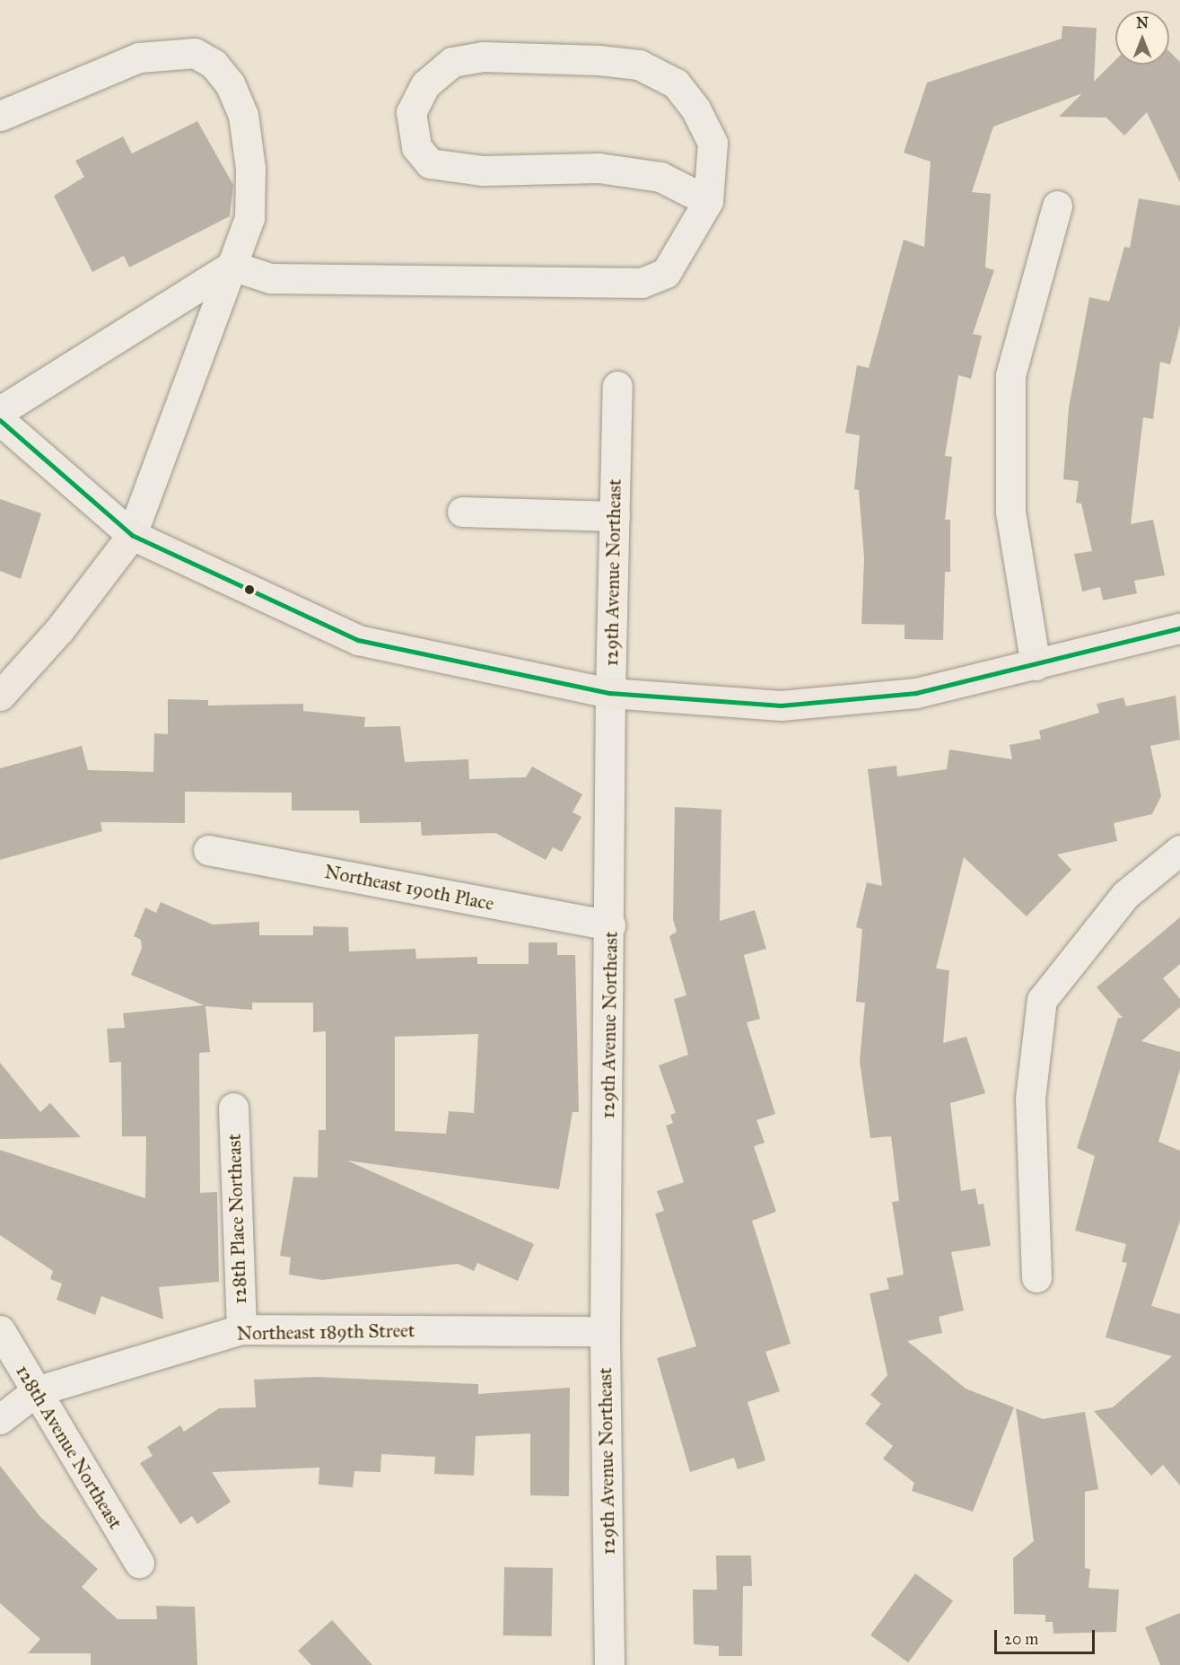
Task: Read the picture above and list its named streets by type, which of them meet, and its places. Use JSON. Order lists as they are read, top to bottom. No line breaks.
{"streets":{"street":["129th Avenue Northeast","Northeast 190th Place","128th Place Northeast","Northeast 189th Street","128th Avenue Northeast"]},"crossings":[["129th Avenue Northeast","Northeast 190th Place"],["129th Avenue Northeast","Northeast 189th Street"],["128th Place Northeast","Northeast 189th Street"],["Northeast 189th Street","128th Avenue Northeast"]],"scale_bar":"20 m","north":"top"}
